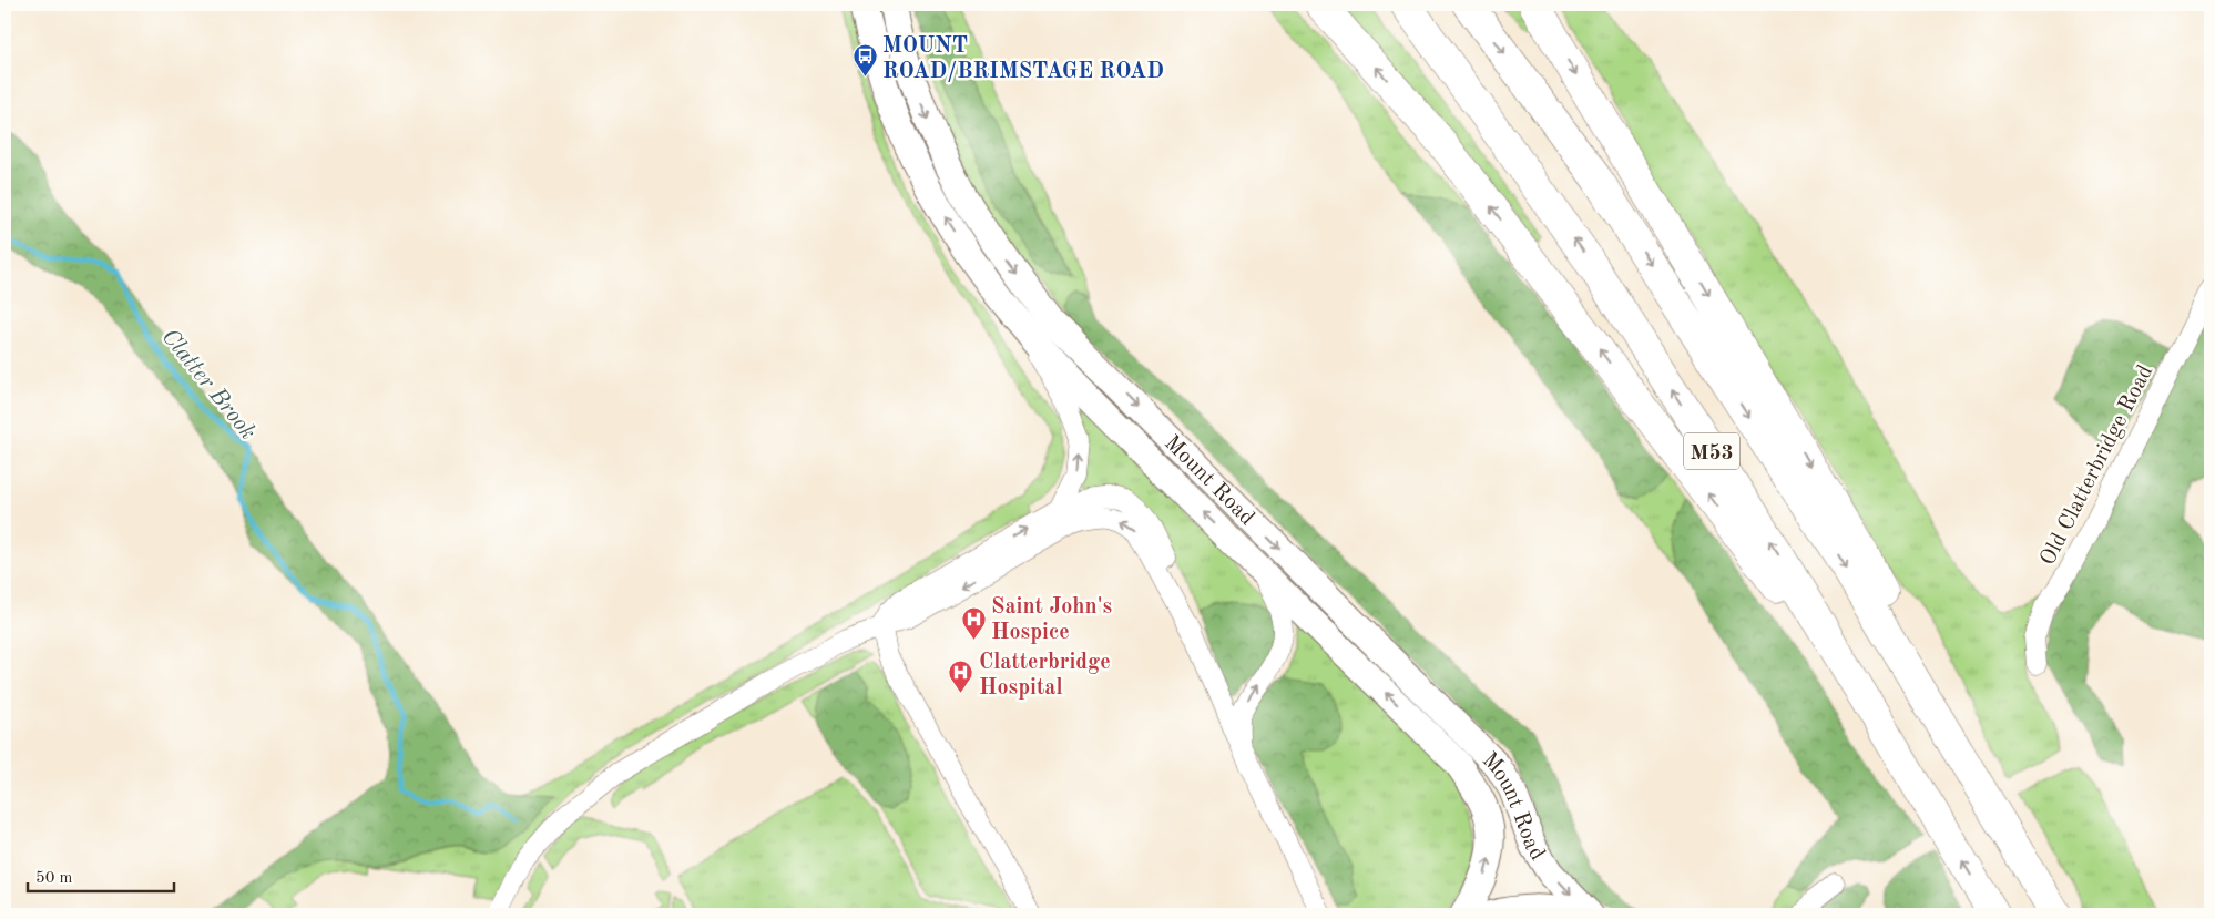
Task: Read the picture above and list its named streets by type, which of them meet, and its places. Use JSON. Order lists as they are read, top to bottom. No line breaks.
{"streets":{"highway":["M53"],"main road":["Mount Road"],"street":["Old Clatterbridge Road"]},"water":["Clatter Brook"],"places":{"bus stop":["MOUNT ROAD/BRIMSTAGE ROAD"],"hospital":["Saint John's Hospice","Clatterbridge Hospital"]},"scale_bar":"50 m"}
